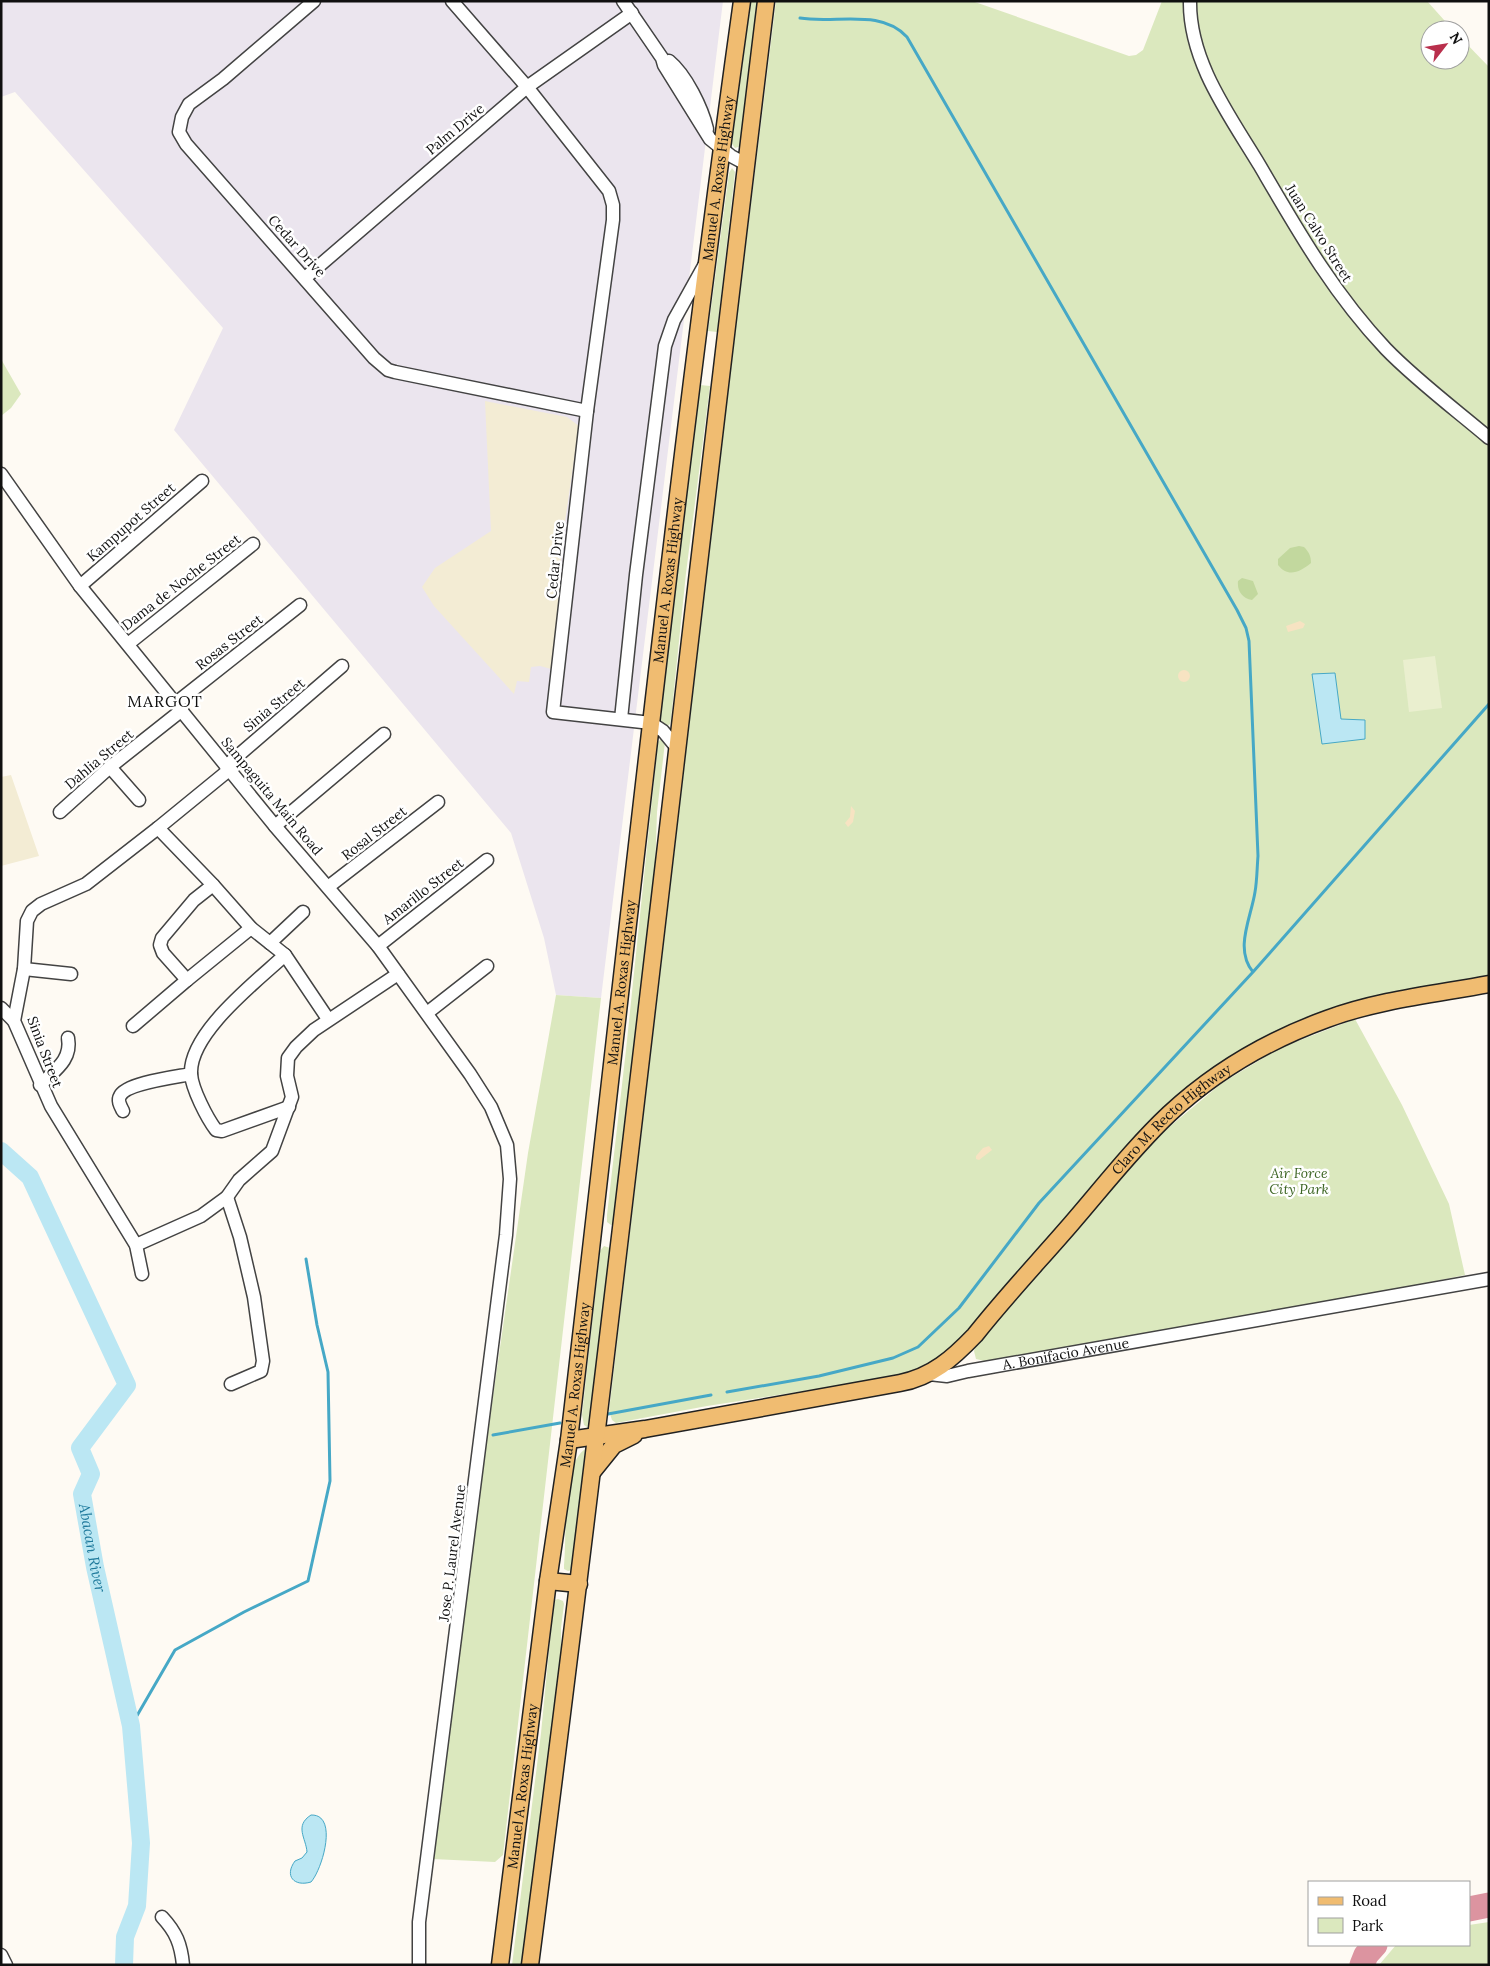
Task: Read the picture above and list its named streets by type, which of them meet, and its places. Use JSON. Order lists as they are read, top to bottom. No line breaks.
{"streets":{"main road":["Manuel A. Roxas Highway","Claro M. Recto Highway","A. Bonifacio Avenue"],"street":["Palm Drive","Juan Calvo Street","Cedar Drive","Kampupot Street","Dama de Noche Street","Rosas Street","Sinia Street","Dahlia Street","Sampaguita Main Road","Rosal Street","Amarillo Street","Jose P. Laurel Avenue"]},"crossings":[["Palm Drive","Cedar Drive"],["Manuel A. Roxas Highway","A. Bonifacio Avenue"],["Kampupot Street","Sampaguita Main Road"],["Dama de Noche Street","Sampaguita Main Road"],["Rosas Street","Dahlia Street"],["Rosas Street","Sampaguita Main Road"],["Sinia Street","Sampaguita Main Road"],["Dahlia Street","Sampaguita Main Road"],["Sampaguita Main Road","Rosal Street"],["Sampaguita Main Road","Amarillo Street"],["Sampaguita Main Road","Jose P. Laurel Avenue"],["Claro M. Recto Highway","A. Bonifacio Avenue"]],"districts":["MARGOT"],"water":["Abacan River"],"parks":["Air Force City Park"],"legend":["Road","Park"],"north":"top right"}
